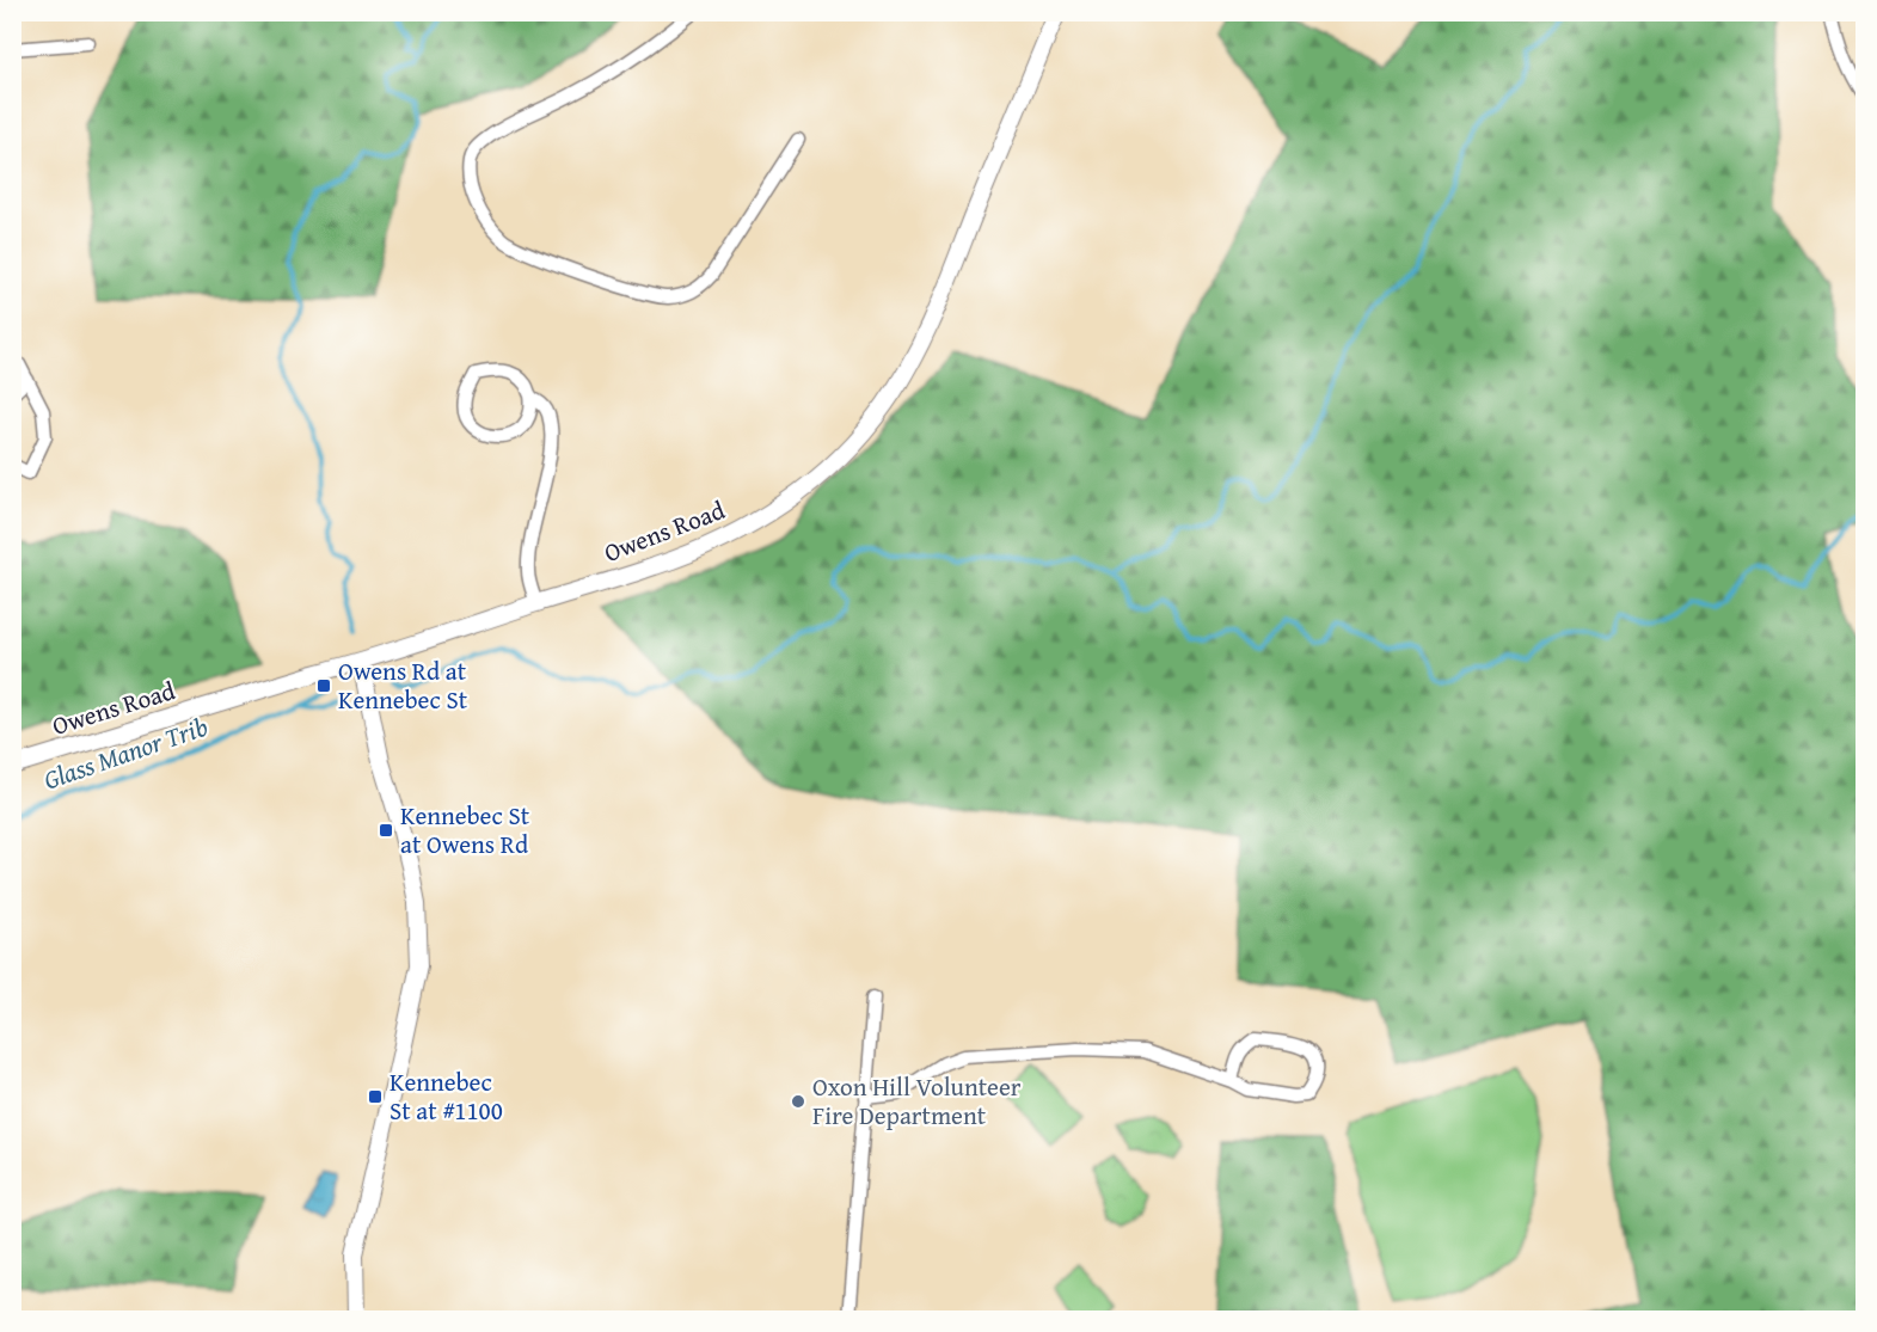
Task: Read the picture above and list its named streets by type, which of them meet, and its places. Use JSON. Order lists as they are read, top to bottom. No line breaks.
{"streets":{"street":["Owens Road"]},"water":["Glass Manor Trib"],"places":{"transit":["Owens Rd at Kennebec St","Kennebec St at Owens Rd","Kennebec St at #1100"],"other":["Oxon Hill Volunteer Fire Department"]}}
